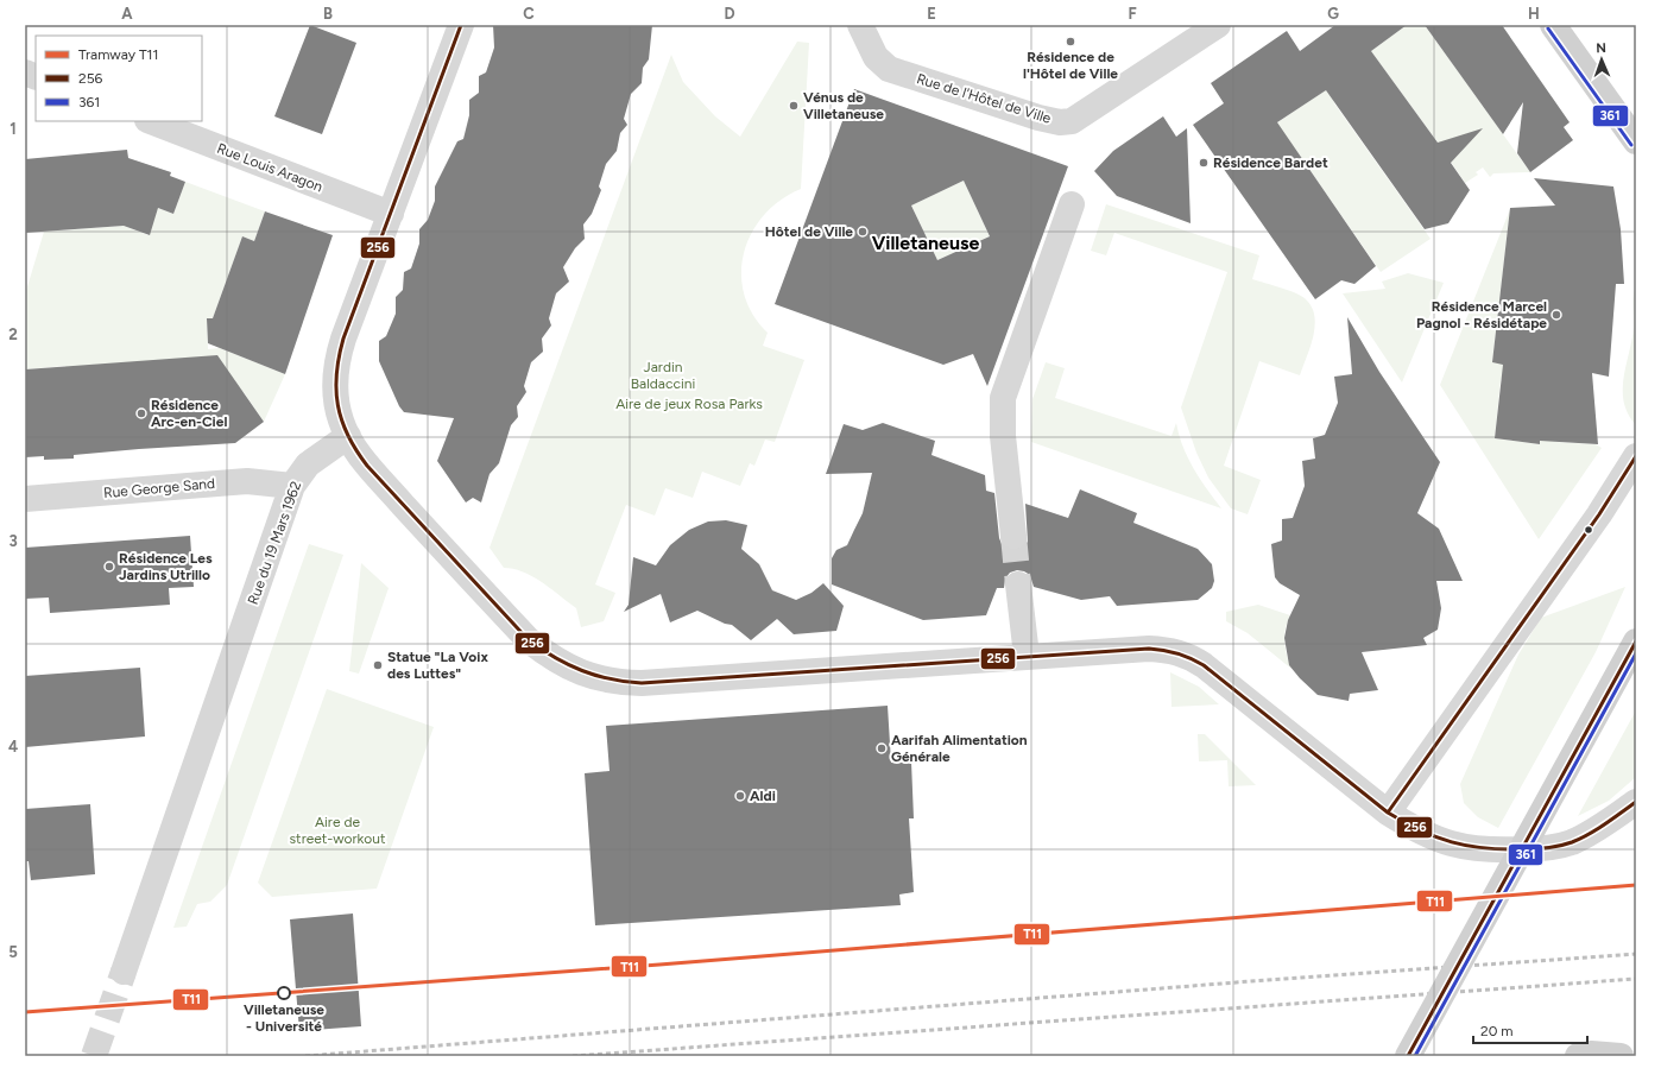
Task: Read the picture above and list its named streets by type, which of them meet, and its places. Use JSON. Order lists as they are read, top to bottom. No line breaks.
{"streets":{"street":["Rue de l'Hôtel de Ville","Rue Louis Aragon","Rue George Sand","Rue du 19 Mars 1962"]},"crossings":[["Rue George Sand","Rue du 19 Mars 1962"]],"districts":["Villetaneuse"],"parks":["Jardin Baldaccini","Aire de jeux Rosa Parks","Aire de street-workout"],"places":["Résidence de l'Hôtel de Ville","Vénus de Villetaneuse","Résidence Bardet","Hôtel de Ville","Résidence Marcel Pagnol - Résidétape","Résidence Arc-en-Ciel","Résidence Les Jardins Utrillo","Statue \"La Voix des Luttes\"","Aarifah Alimentation Générale","Aldi","Villetaneuse - Université"],"lines":["transit line 256","transit line 361","tram line T11"],"legend":["Tramway T11","256","361"],"scale_bar":"20 m","north":"top","grid":{"columns":["A","B","C","D","E","F","G","H"],"rows":["1","2","3","4","5"]}}
